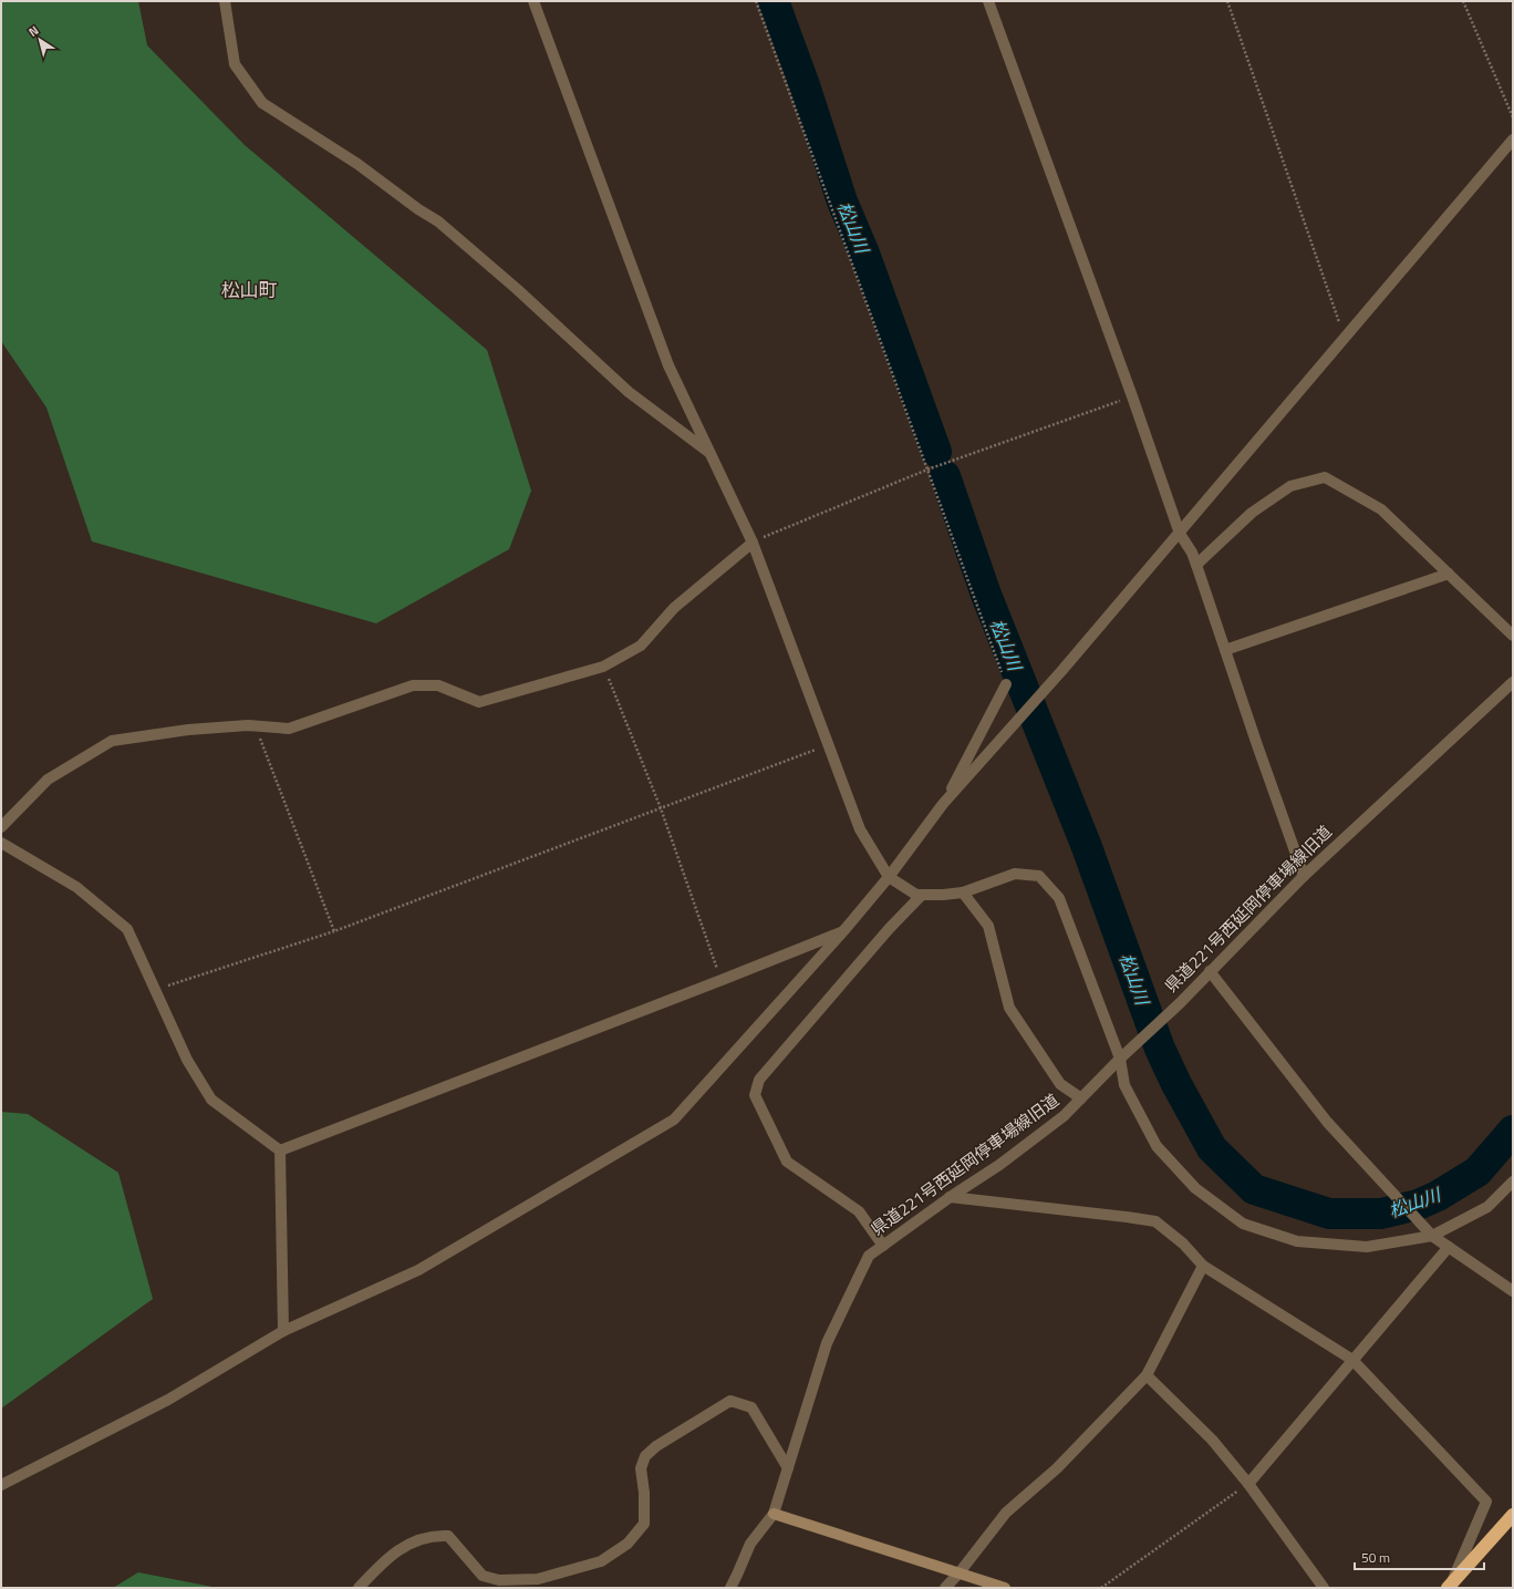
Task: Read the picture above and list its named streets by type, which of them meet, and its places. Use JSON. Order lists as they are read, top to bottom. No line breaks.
{"streets":{"street":["県道221号西延岡停車場線旧道"]},"districts":["松山町"],"water":["松山川"],"scale_bar":"50 m","north":"top left"}
